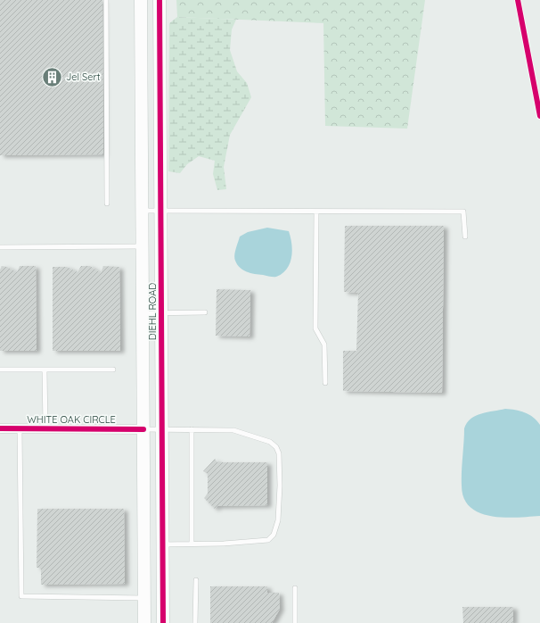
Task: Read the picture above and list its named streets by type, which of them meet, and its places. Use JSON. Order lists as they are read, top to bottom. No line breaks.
{"streets":{"street":["DIEHL ROAD","WHITE OAK CIRCLE"]},"crossings":[["DIEHL ROAD","WHITE OAK CIRCLE"]],"places":{"building":["Jel Sert"]}}
